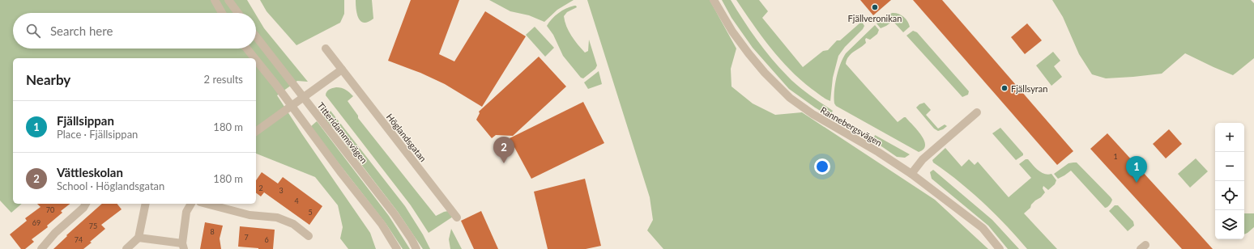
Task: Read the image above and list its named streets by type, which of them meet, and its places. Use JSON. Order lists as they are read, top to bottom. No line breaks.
{"streets":{"street":["Rannebergsvägen","Titteridammsvägen","Höglandsgatan"]},"places":["Fjällveronikan","Fjällsyran"],"house_numbers":["1","2","3","4","70","5","69","75","8","7","74","6"],"page":{"search":"Search here","heading":["Nearby","2 results"],"list":[{"mark":"1","name":"Fjällsippan","note":"Place · Fjällsippan","value":"180 m"},{"mark":"2","name":"Vättleskolan","note":"School · Höglandsgatan","value":"180 m"}],"map_buttons":["+","−"],"pins":["2","1"]}}
